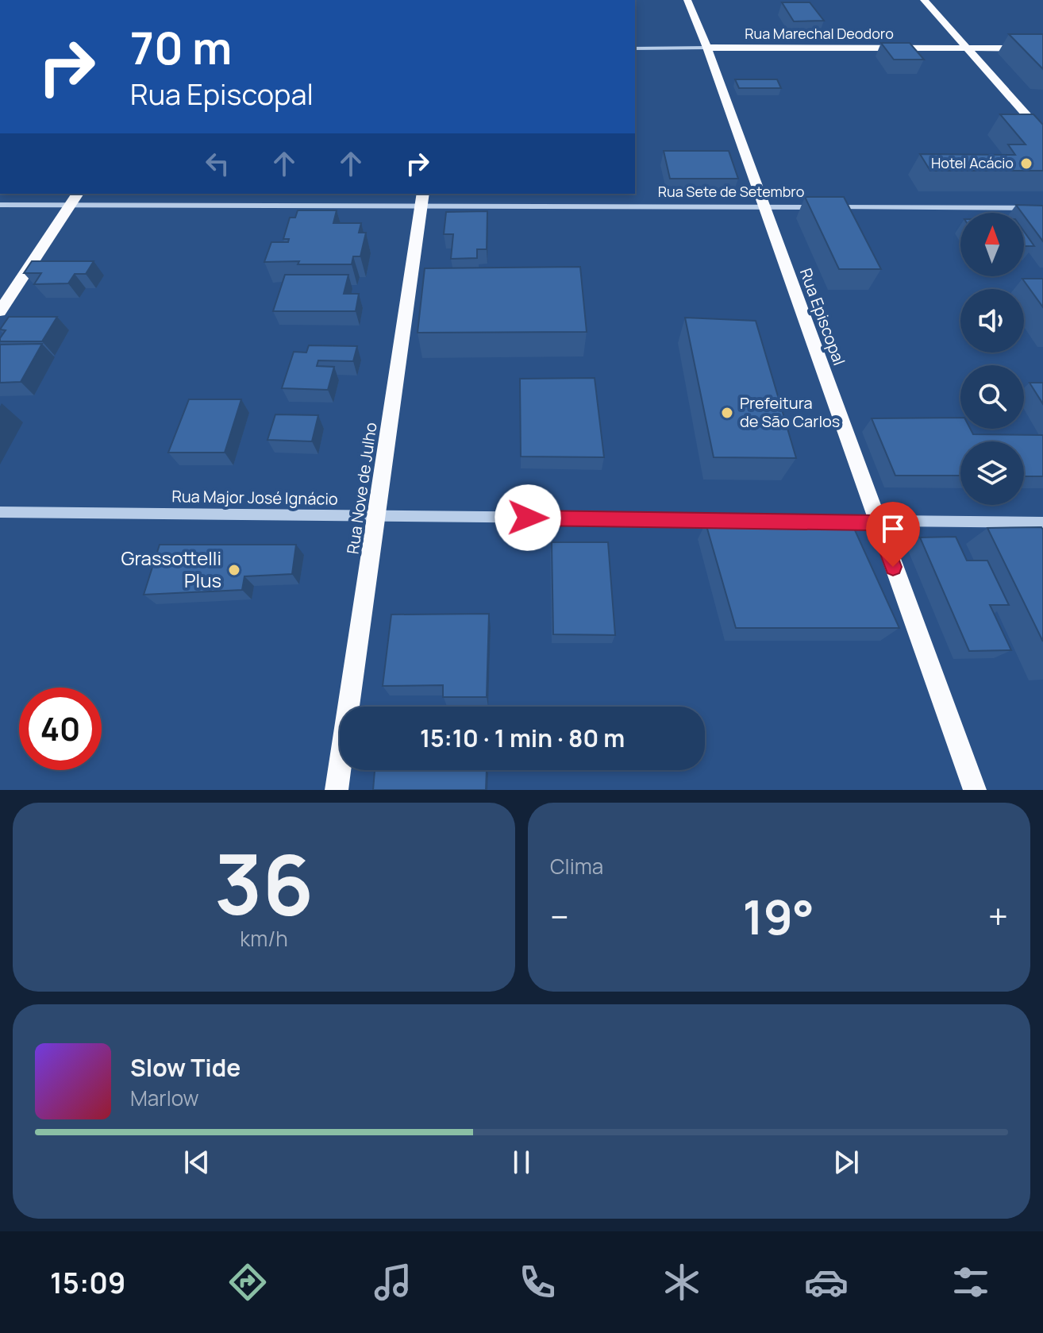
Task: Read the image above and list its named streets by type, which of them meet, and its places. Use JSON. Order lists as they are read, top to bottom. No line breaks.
{"streets":{"main road":["Rua Marechal Deodoro","Rua Episcopal","Rua Nove de Julho"],"street":["Rua Sete de Setembro","Rua Major José Ignácio"]},"crossings":[["Rua Marechal Deodoro","Rua Episcopal"],["Rua Sete de Setembro","Rua Episcopal"],["Rua Sete de Setembro","Rua Nove de Julho"],["Rua Episcopal","Rua Major José Ignácio"],["Rua Nove de Julho","Rua Major José Ignácio"]],"places":["Hotel Acácio","Prefeitura de São Carlos","Grassottelli Plus"],"north":"top","page":{"turn":["70 m","Rua Episcopal"],"limit":"40","trip":"15:10 · 1 min · 80 m","tile":[["36","km/h"],"Clima"],"heat":["−","19°","+"],"song":["Slow Tide","Marlow"],"tabs":"15:09"}}
